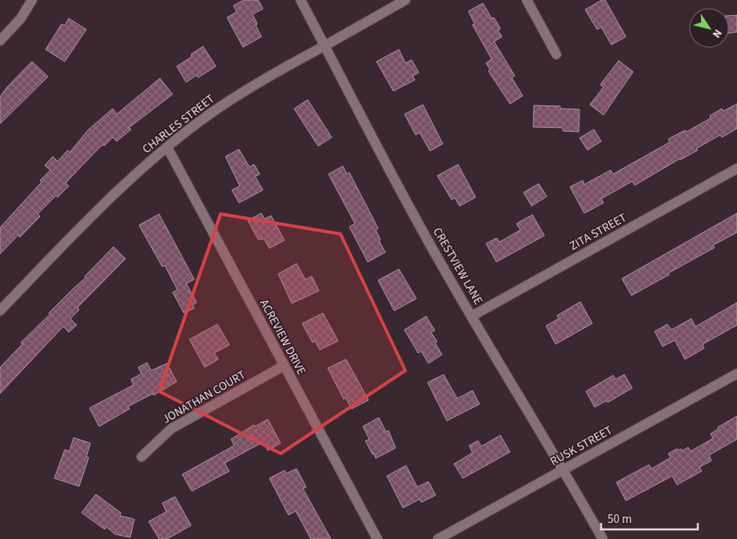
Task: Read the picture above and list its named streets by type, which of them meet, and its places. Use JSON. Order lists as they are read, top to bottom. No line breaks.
{"streets":{"street":["CHARLES STREET","ZITA STREET","CRESTVIEW LANE","ACREVIEW DRIVE","JONATHAN COURT","RUSK STREET"]},"crossings":[["CHARLES STREET","CRESTVIEW LANE"],["CHARLES STREET","ACREVIEW DRIVE"],["ZITA STREET","CRESTVIEW LANE"],["CRESTVIEW LANE","RUSK STREET"],["ACREVIEW DRIVE","JONATHAN COURT"]],"scale_bar":"50 m","north":"bottom right"}
